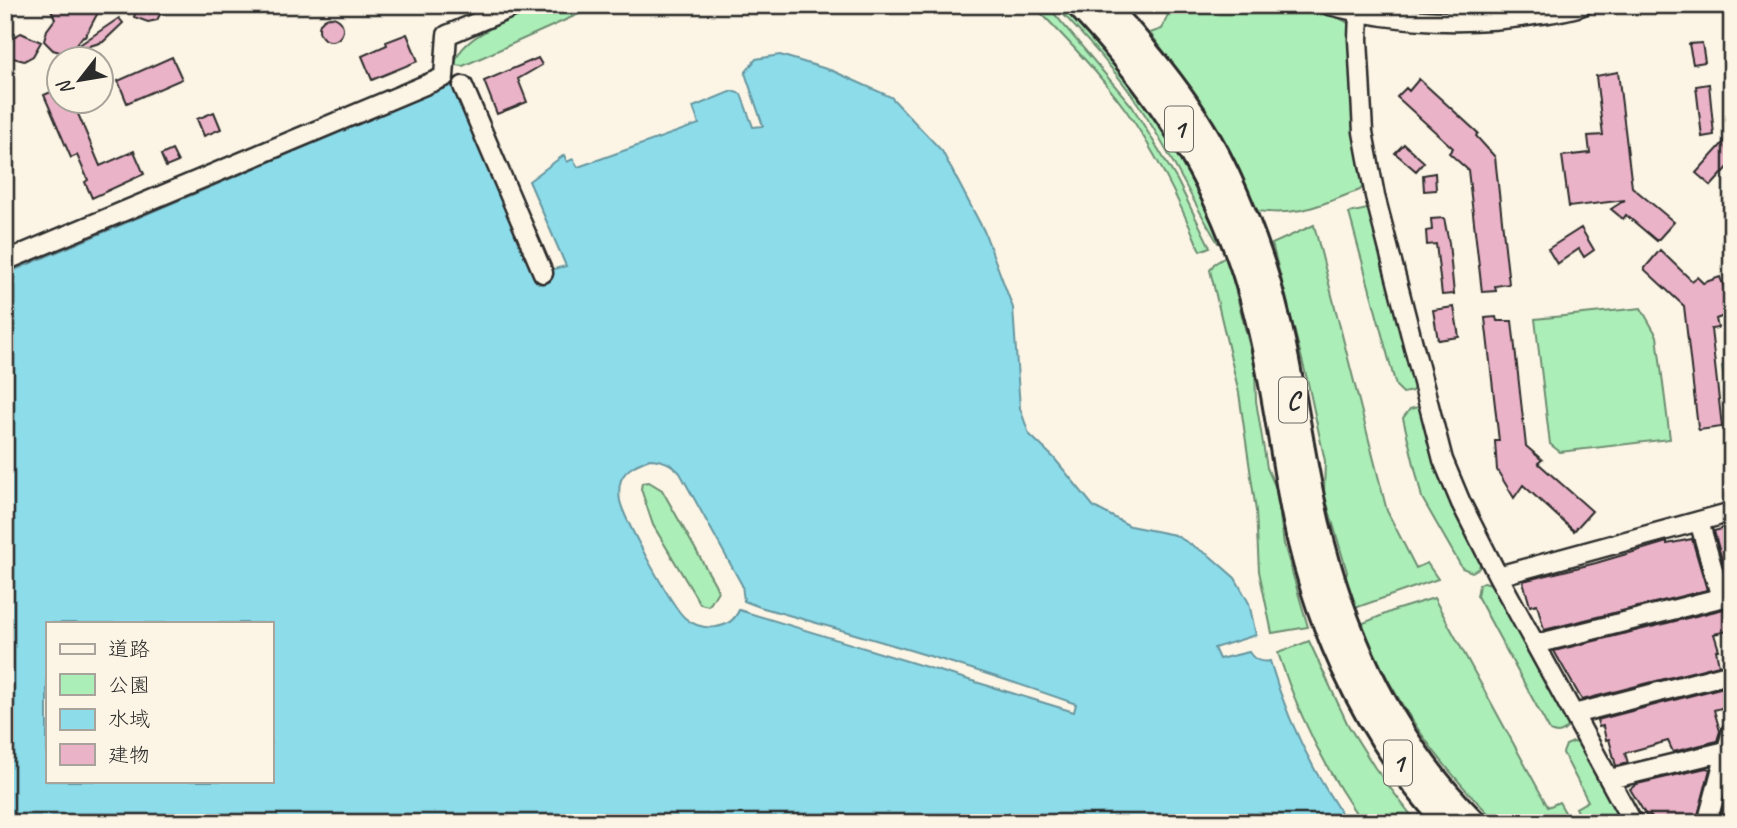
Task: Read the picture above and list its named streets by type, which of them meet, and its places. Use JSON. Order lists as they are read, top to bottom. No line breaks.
{"streets":{"highway":["1"]},"legend":["道路","公園","水域","建物"],"north":"bottom left"}
